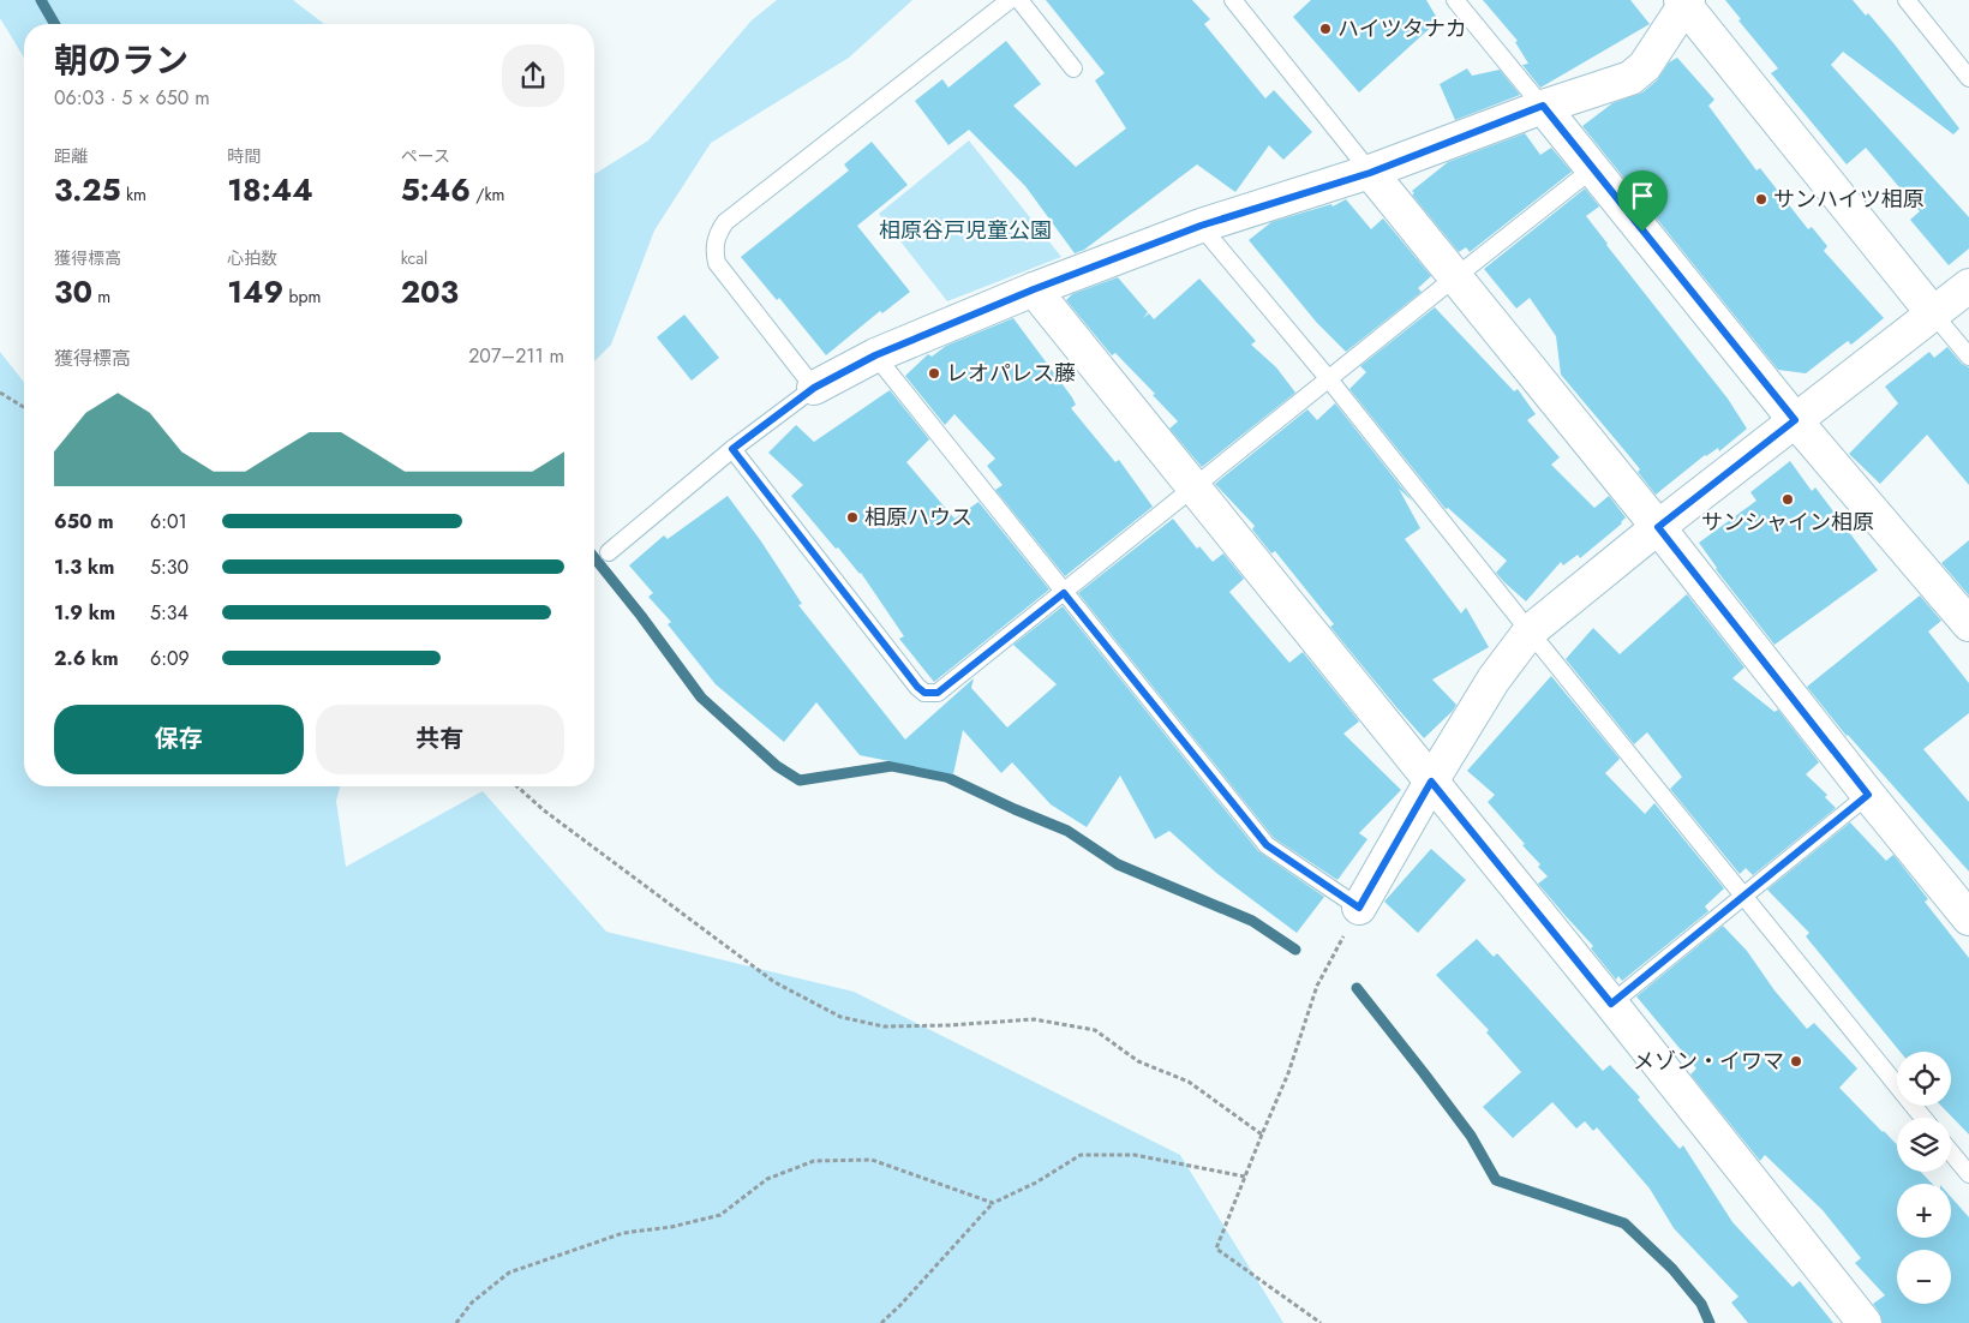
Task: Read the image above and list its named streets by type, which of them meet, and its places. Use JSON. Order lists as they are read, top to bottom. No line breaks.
{"parks":["相原谷戸児童公園"],"places":["ハイツタナカ","サンハイツ相原","レオパレス藤","サンシャイン相原","相原ハウス","メゾン・イワマ"],"page":{"heading":["朝のラン","06:03 · 5 × 650 m"],"stats":[["距離","3.25 km"],["時間","18:44"],["ペース","5:46 /km"],["獲得標高","30 m"],["心拍数","149 bpm"],["kcal","203"]],"chart":["獲得標高","207–211 m"],"list":[{"name":"650 m","note":"6:01"},{"name":"1.3 km","note":"5:30"},{"name":"1.9 km","note":"5:34"},{"name":"2.6 km","note":"6:09"}],"buttons":["保存","共有"],"map_buttons":["+","−"]}}
